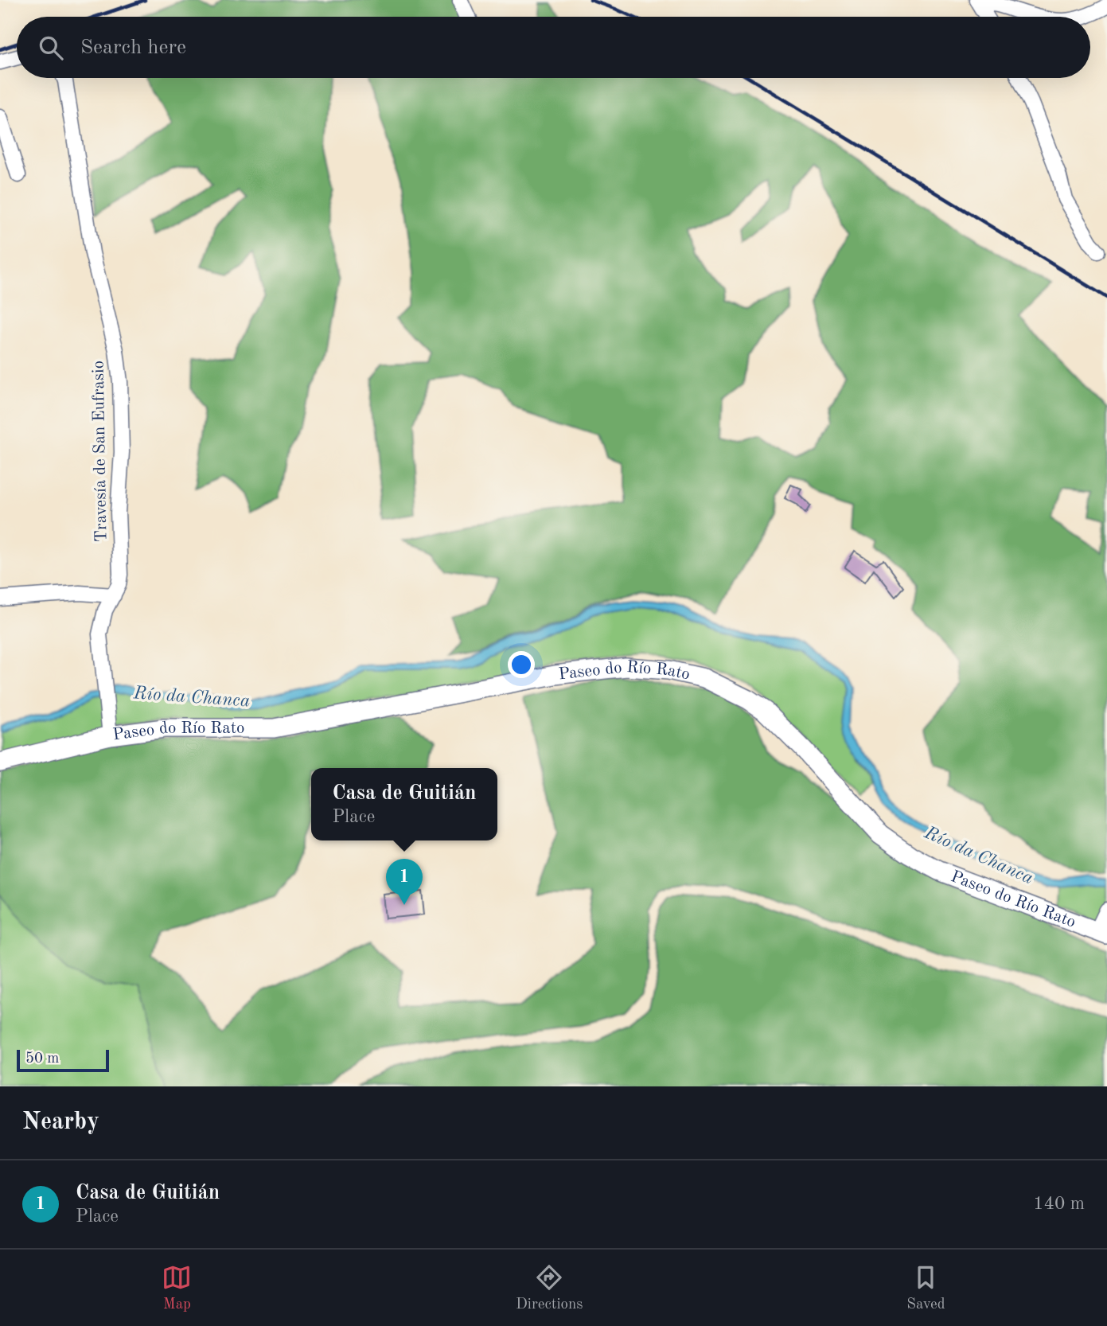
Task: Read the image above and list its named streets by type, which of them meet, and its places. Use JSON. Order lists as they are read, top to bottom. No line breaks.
{"streets":{"street":["Travesía de San Eufrasio","Paseo do Río Rato"]},"crossings":[["Travesía de San Eufrasio","Paseo do Río Rato"]],"water":["Río da Chanca"],"scale_bar":"50 m","page":{"search":"Search here","popup":["Casa de Guitián","Place"],"pins":"1","scale":"50 m","heading":"Nearby","list":[{"mark":"1","name":"Casa de Guitián","note":"Place","value":"140 m"}],"nav":["Map","Directions","Saved"]}}
